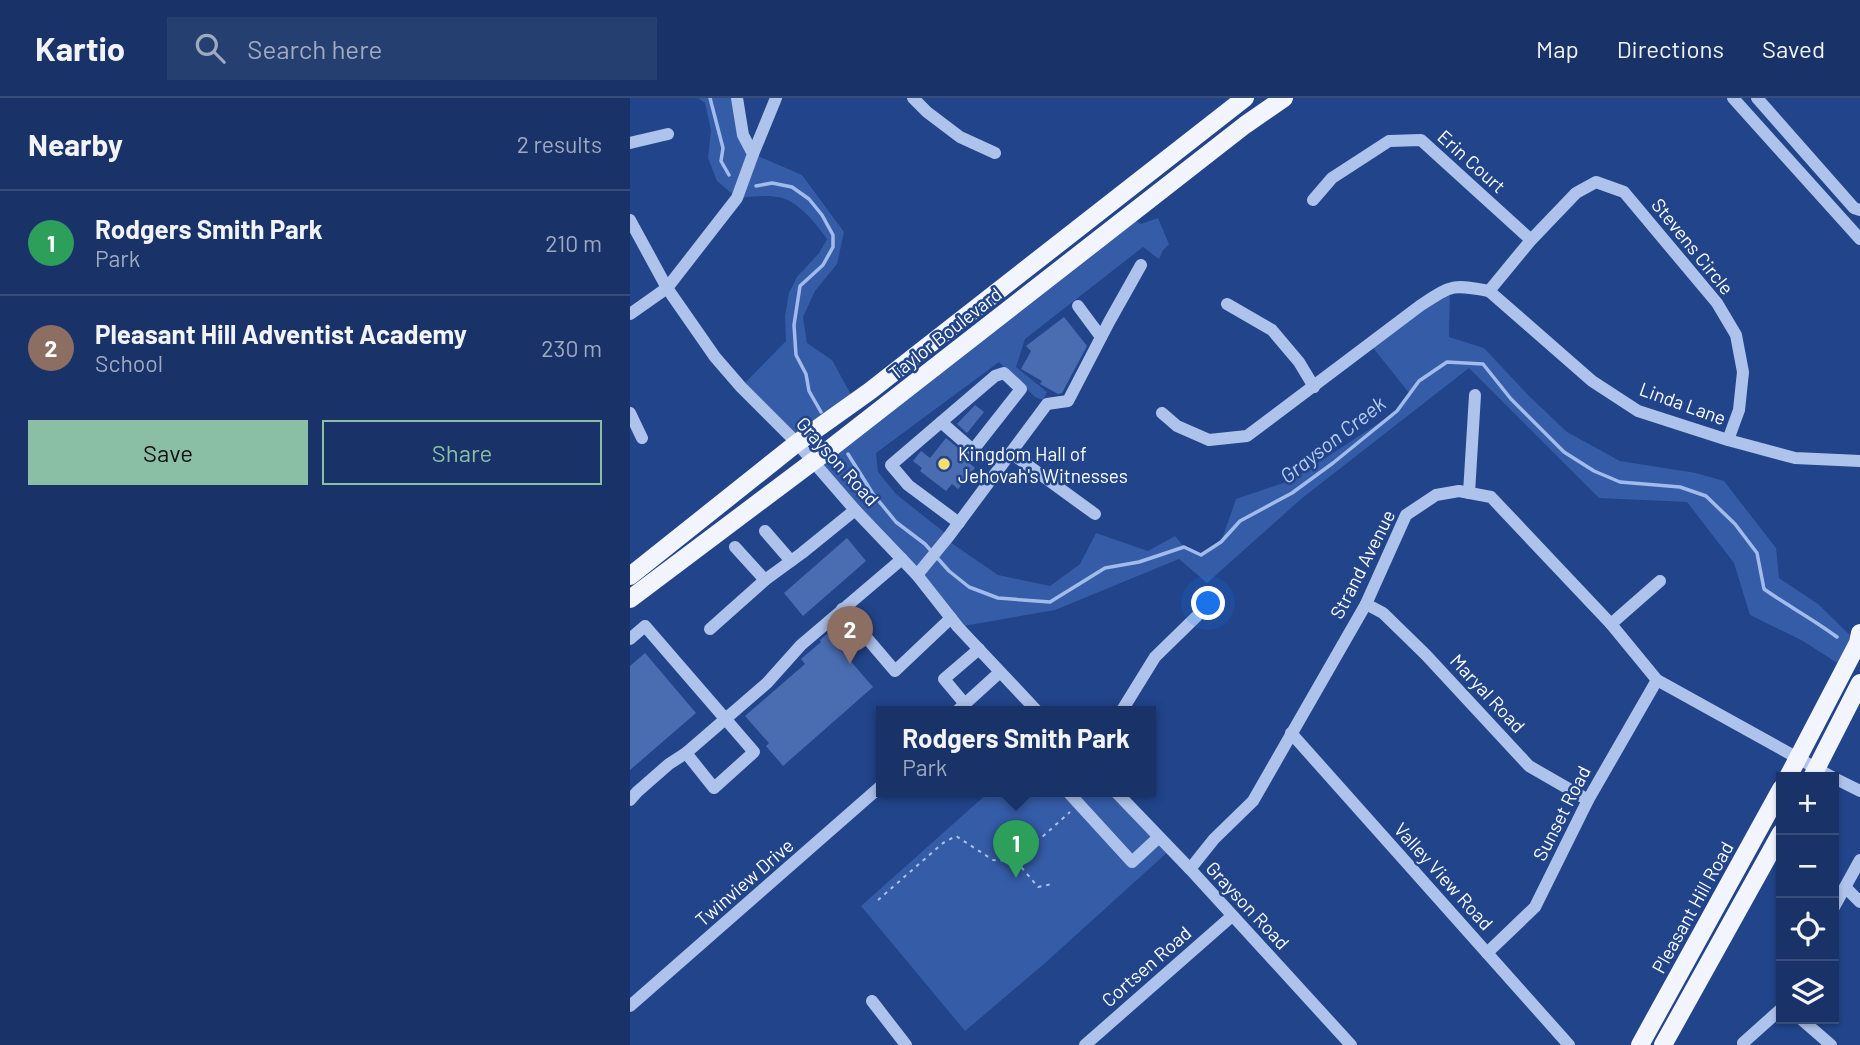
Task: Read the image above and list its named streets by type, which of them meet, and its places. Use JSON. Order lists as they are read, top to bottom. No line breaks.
{"streets":{"main road":["Taylor Boulevard","Pleasant Hill Road"],"street":["Erin Court","Stevens Circle","Linda Lane","Grayson Road","Strand Avenue","Maryal Road","Sunset Road","Valley View Road","Twinview Drive","Cortsen Road"]},"crossings":[["Erin Court","Stevens Circle"],["Stevens Circle","Linda Lane"],["Taylor Boulevard","Grayson Road"],["Grayson Road","Strand Avenue"],["Grayson Road","Cortsen Road"],["Strand Avenue","Maryal Road"],["Strand Avenue","Sunset Road"],["Strand Avenue","Valley View Road"],["Maryal Road","Sunset Road"],["Sunset Road","Valley View Road"]],"water":["Grayson Creek"],"places":["Kingdom Hall of Jehovah's Witnesses"],"page":{"header":"Kartio","search":"Search here","nav":["Map","Directions","Saved"],"heading":["Nearby","2 results"],"list":[{"mark":"1","name":"Rodgers Smith Park","note":"Park","value":"210 m"},{"mark":"2","name":"Pleasant Hill Adventist Academy","note":"School","value":"230 m"}],"buttons":["Save","Share"],"pins":["2","1"],"popup":["Rodgers Smith Park","Park"],"map_buttons":["+","−"]}}
